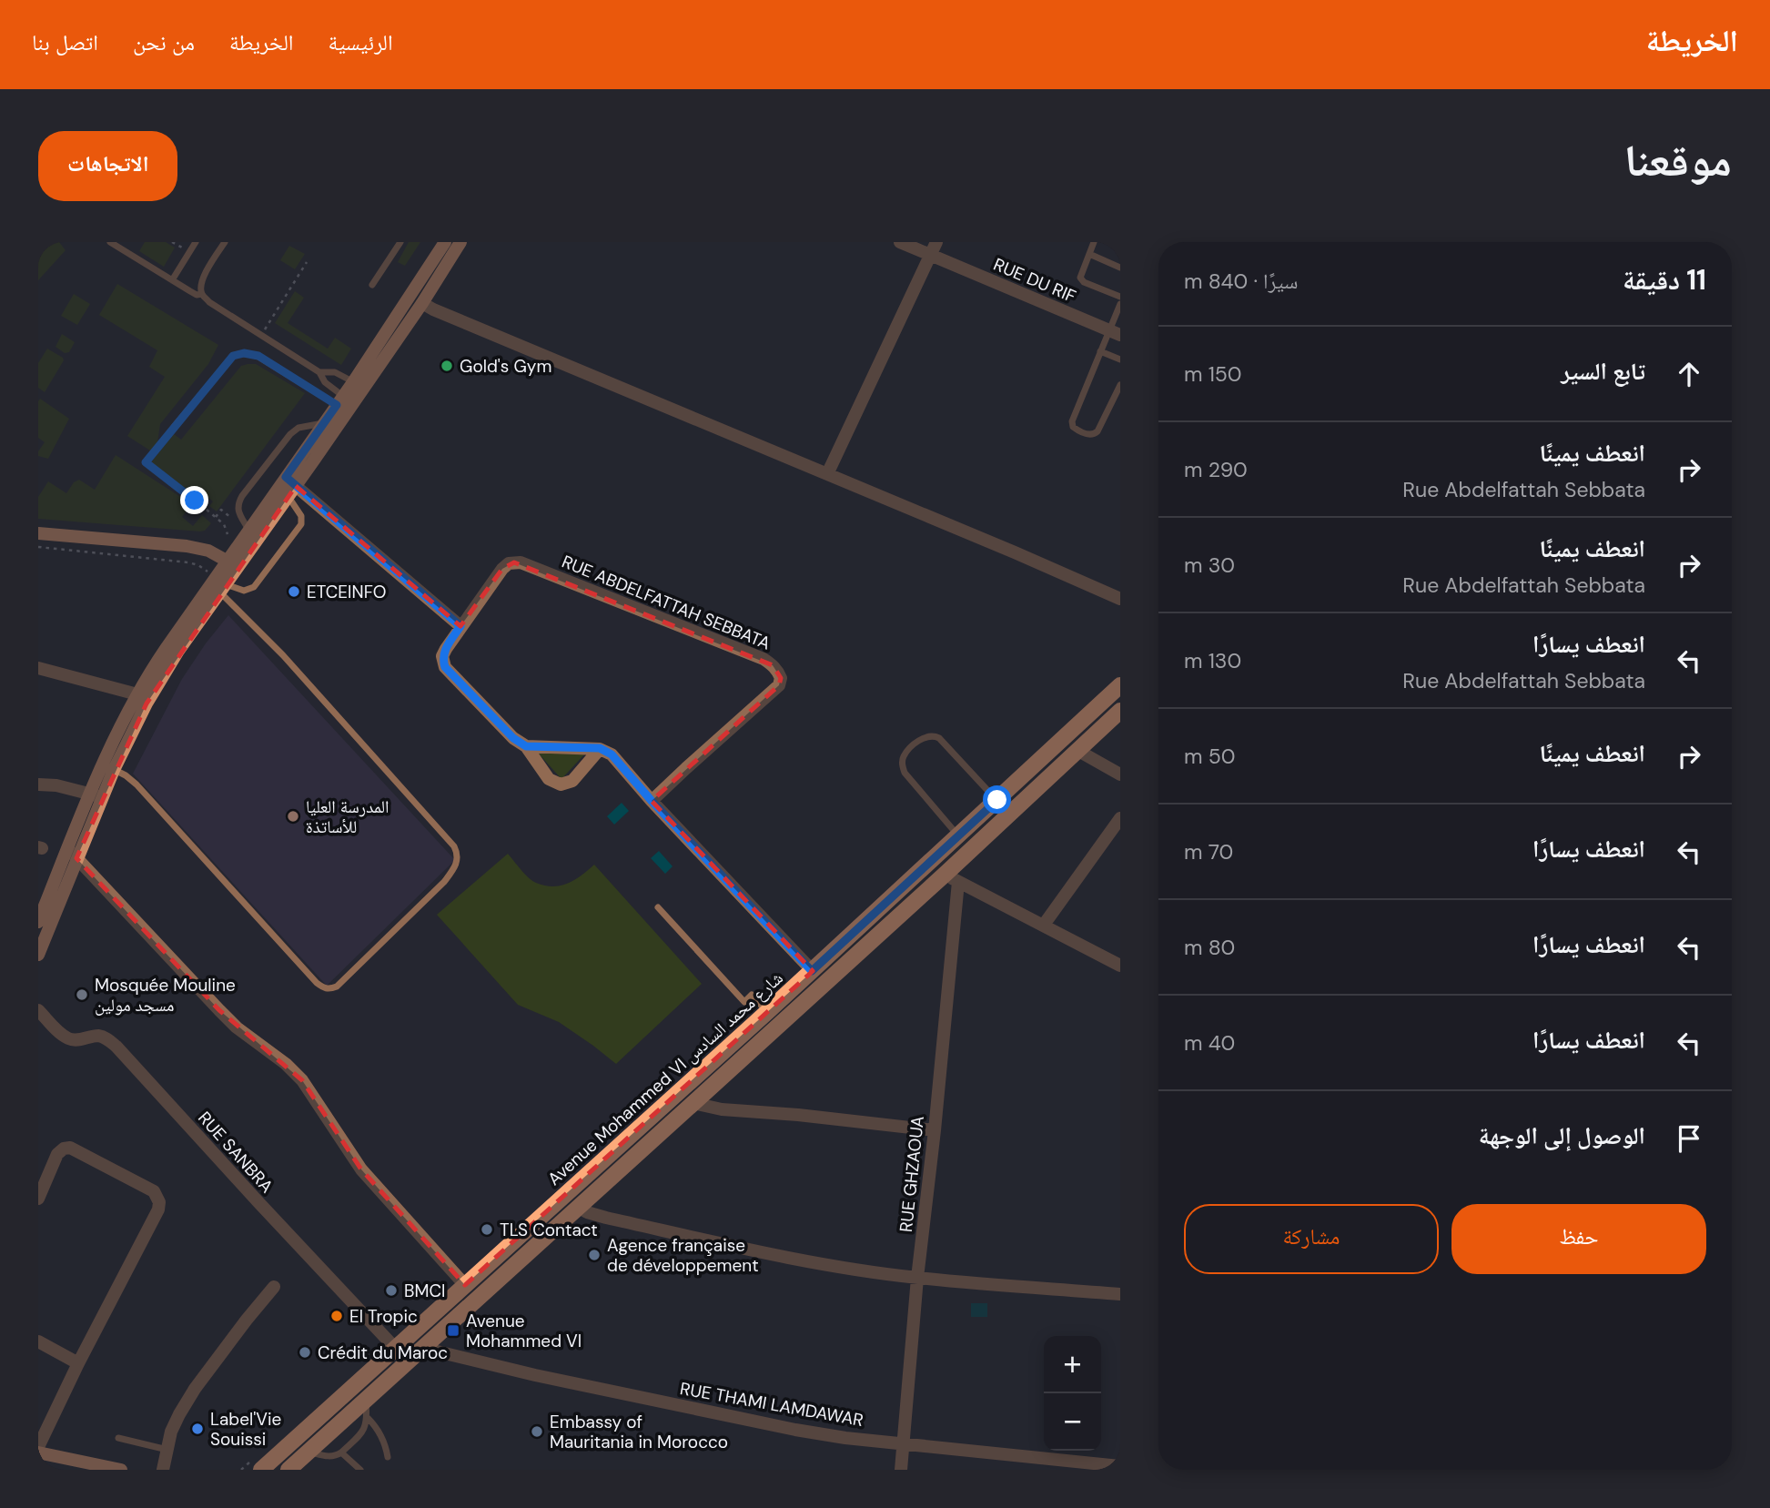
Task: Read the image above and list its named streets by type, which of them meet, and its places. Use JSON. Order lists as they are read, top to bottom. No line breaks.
{"streets":{"main road":["Avenue Mohammed VI شارع محمد السادس"],"street":["RUE DU RIF","RUE ABDELFATTAH SEBBATA","RUE SANBRA","RUE GHZAOUA","RUE THAMI LAMDAWAR"]},"crossings":[["Avenue Mohammed VI شارع محمد السادس","RUE SANBRA"],["Avenue Mohammed VI شارع محمد السادس","RUE GHZAOUA"],["Avenue Mohammed VI شارع محمد السادس","RUE THAMI LAMDAWAR"],["RUE GHZAOUA","RUE THAMI LAMDAWAR"]],"places":{"other":["Gold's Gym","ETCEINFO","المدرسة العليا للأساتذة","Mosquée Mouline مسجد مولين","TLS Contact","Agence française de développement","BMCI","El Tropic","Crédit du Maroc","Label'Vie Souissi","Embassy of Mauritania in Morocco"],"transit":["Avenue Mohammed VI"]},"page":{"header":"الخريطة","nav":["الرئيسية","الخريطة","من نحن","اتصل بنا"],"title":"موقعنا","buttons":["الاتجاهات",["حفظ","مشاركة"]],"heading":["11 دقيقة","سيرًا · 840 m"],"list":[["تابع السير","150 m"],["انعطف يمينًا","Rue Abdelfattah Sebbata","290 m"],["انعطف يمينًا","Rue Abdelfattah Sebbata","30 m"],["انعطف يسارًا","Rue Abdelfattah Sebbata","130 m"],["انعطف يمينًا","50 m"],["انعطف يسارًا","70 m"],["انعطف يسارًا","80 m"],["انعطف يسارًا","40 m"],"الوصول إلى الوجهة"],"map_buttons":["+","−"]}}
